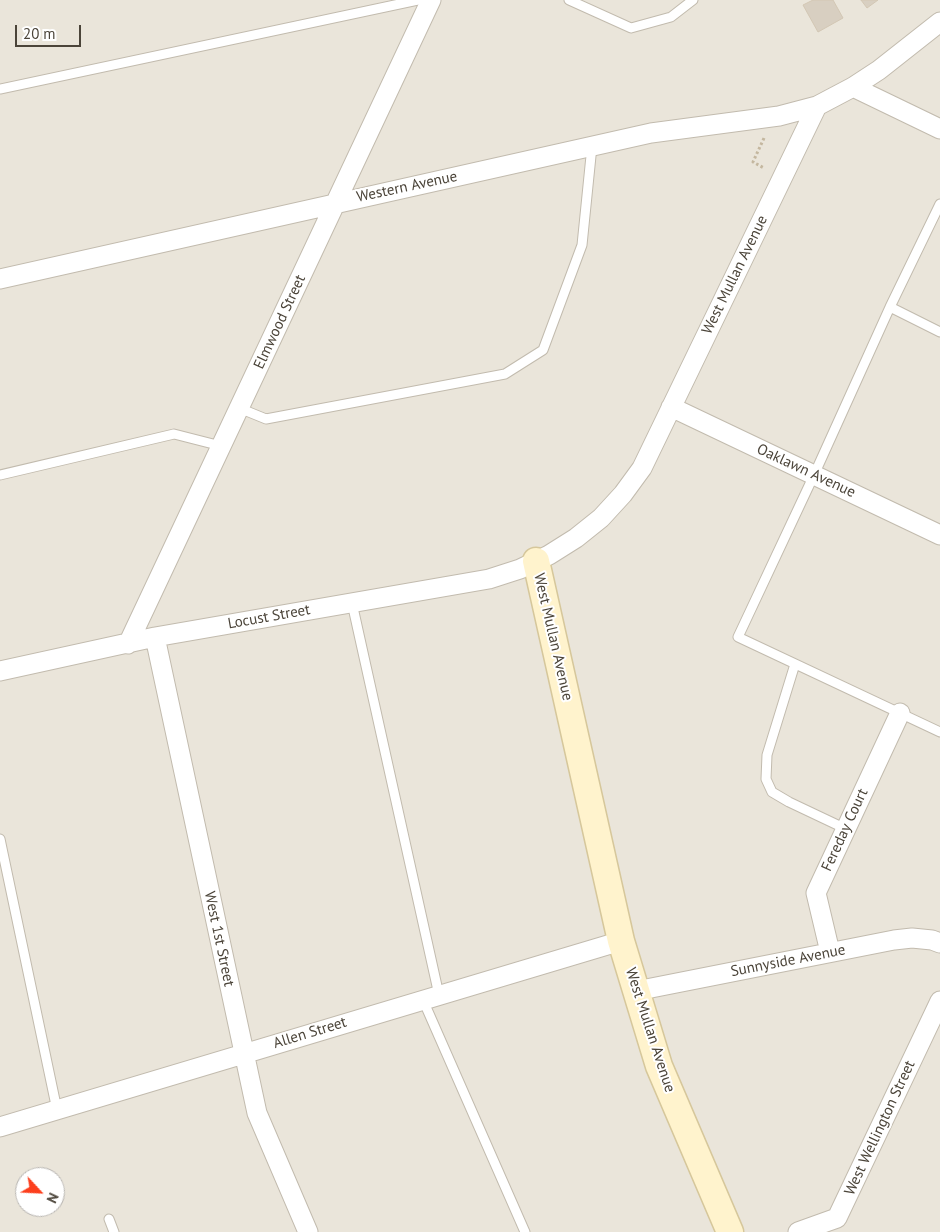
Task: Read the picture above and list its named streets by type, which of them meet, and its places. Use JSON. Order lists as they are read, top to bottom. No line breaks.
{"streets":{"street":["Western Avenue","West Mullan Avenue","Elmwood Street","Oaklawn Avenue","Locust Street","Fereday Court","West 1st Street","Sunnyside Avenue","Allen Street","West Wellington Street"]},"crossings":[["Western Avenue","West Mullan Avenue"],["Western Avenue","Elmwood Street"],["West Mullan Avenue","Oaklawn Avenue"],["West Mullan Avenue","Locust Street"],["West Mullan Avenue","Sunnyside Avenue"],["West Mullan Avenue","Allen Street"],["Elmwood Street","Locust Street"],["Locust Street","West 1st Street"],["Fereday Court","Sunnyside Avenue"],["West 1st Street","Allen Street"]],"scale_bar":"20 m","north":"bottom right"}
